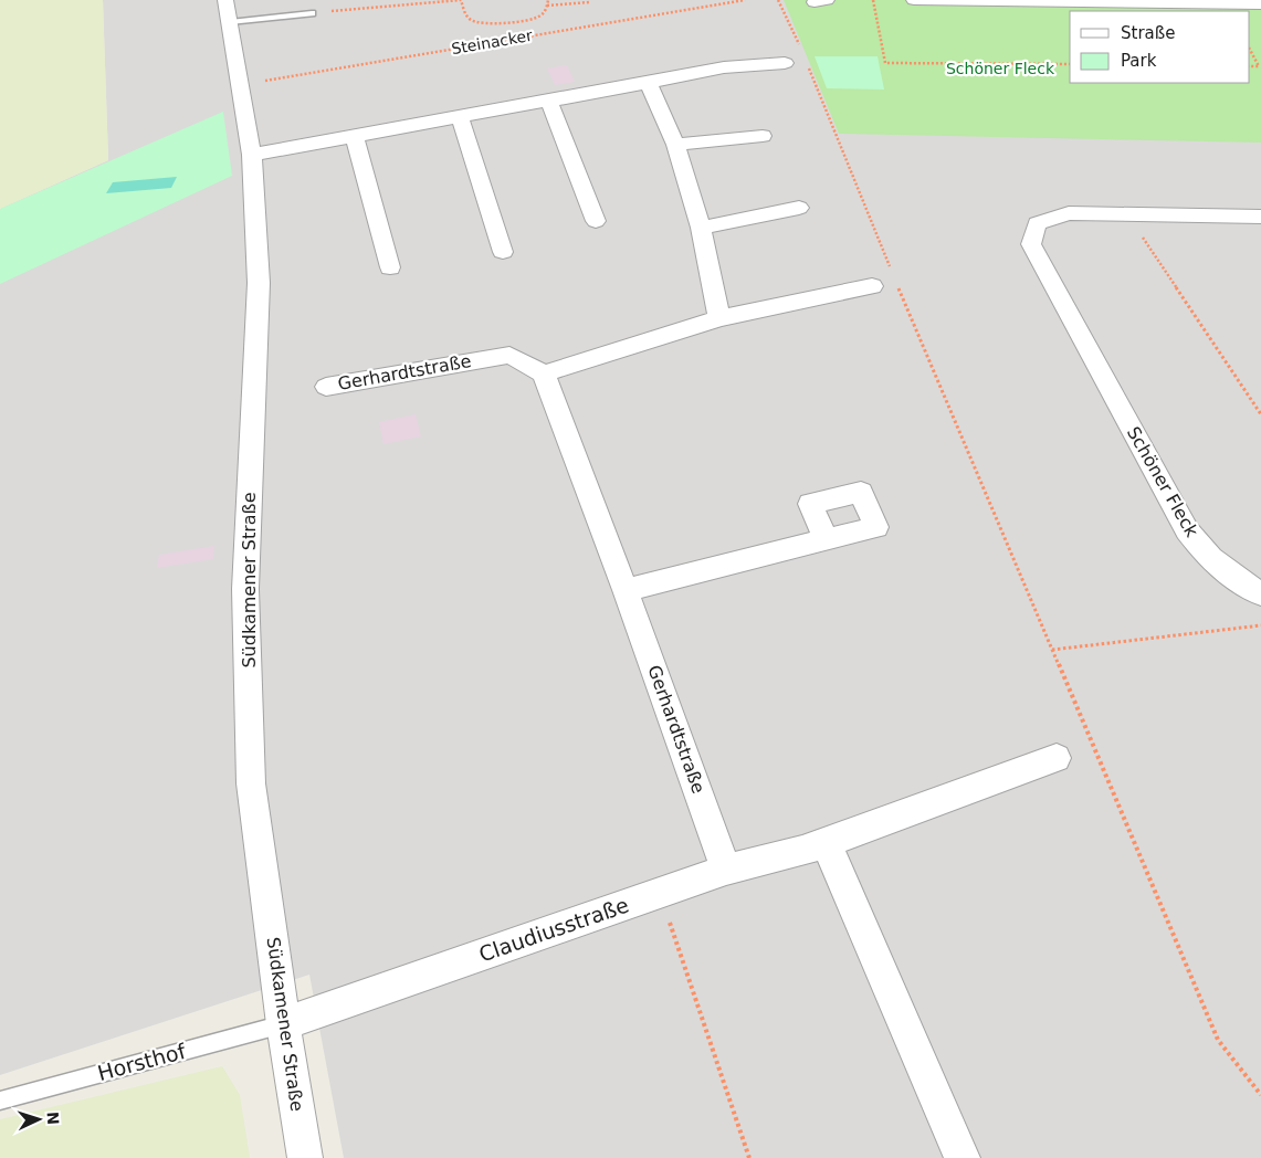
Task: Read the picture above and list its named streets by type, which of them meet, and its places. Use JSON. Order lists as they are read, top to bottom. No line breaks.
{"streets":{"street":["Gerhardtstraße","Schöner Fleck","Südkamener Straße","Claudiusstraße"],"lane":["Horsthof"],"path":["Steinacker"]},"crossings":[["Steinacker","Südkamener Straße"],["Gerhardtstraße","Claudiusstraße"],["Südkamener Straße","Claudiusstraße"],["Südkamener Straße","Horsthof"],["Claudiusstraße","Horsthof"]],"parks":["Schöner Fleck"],"legend":["Straße","Park"],"north":"right"}
